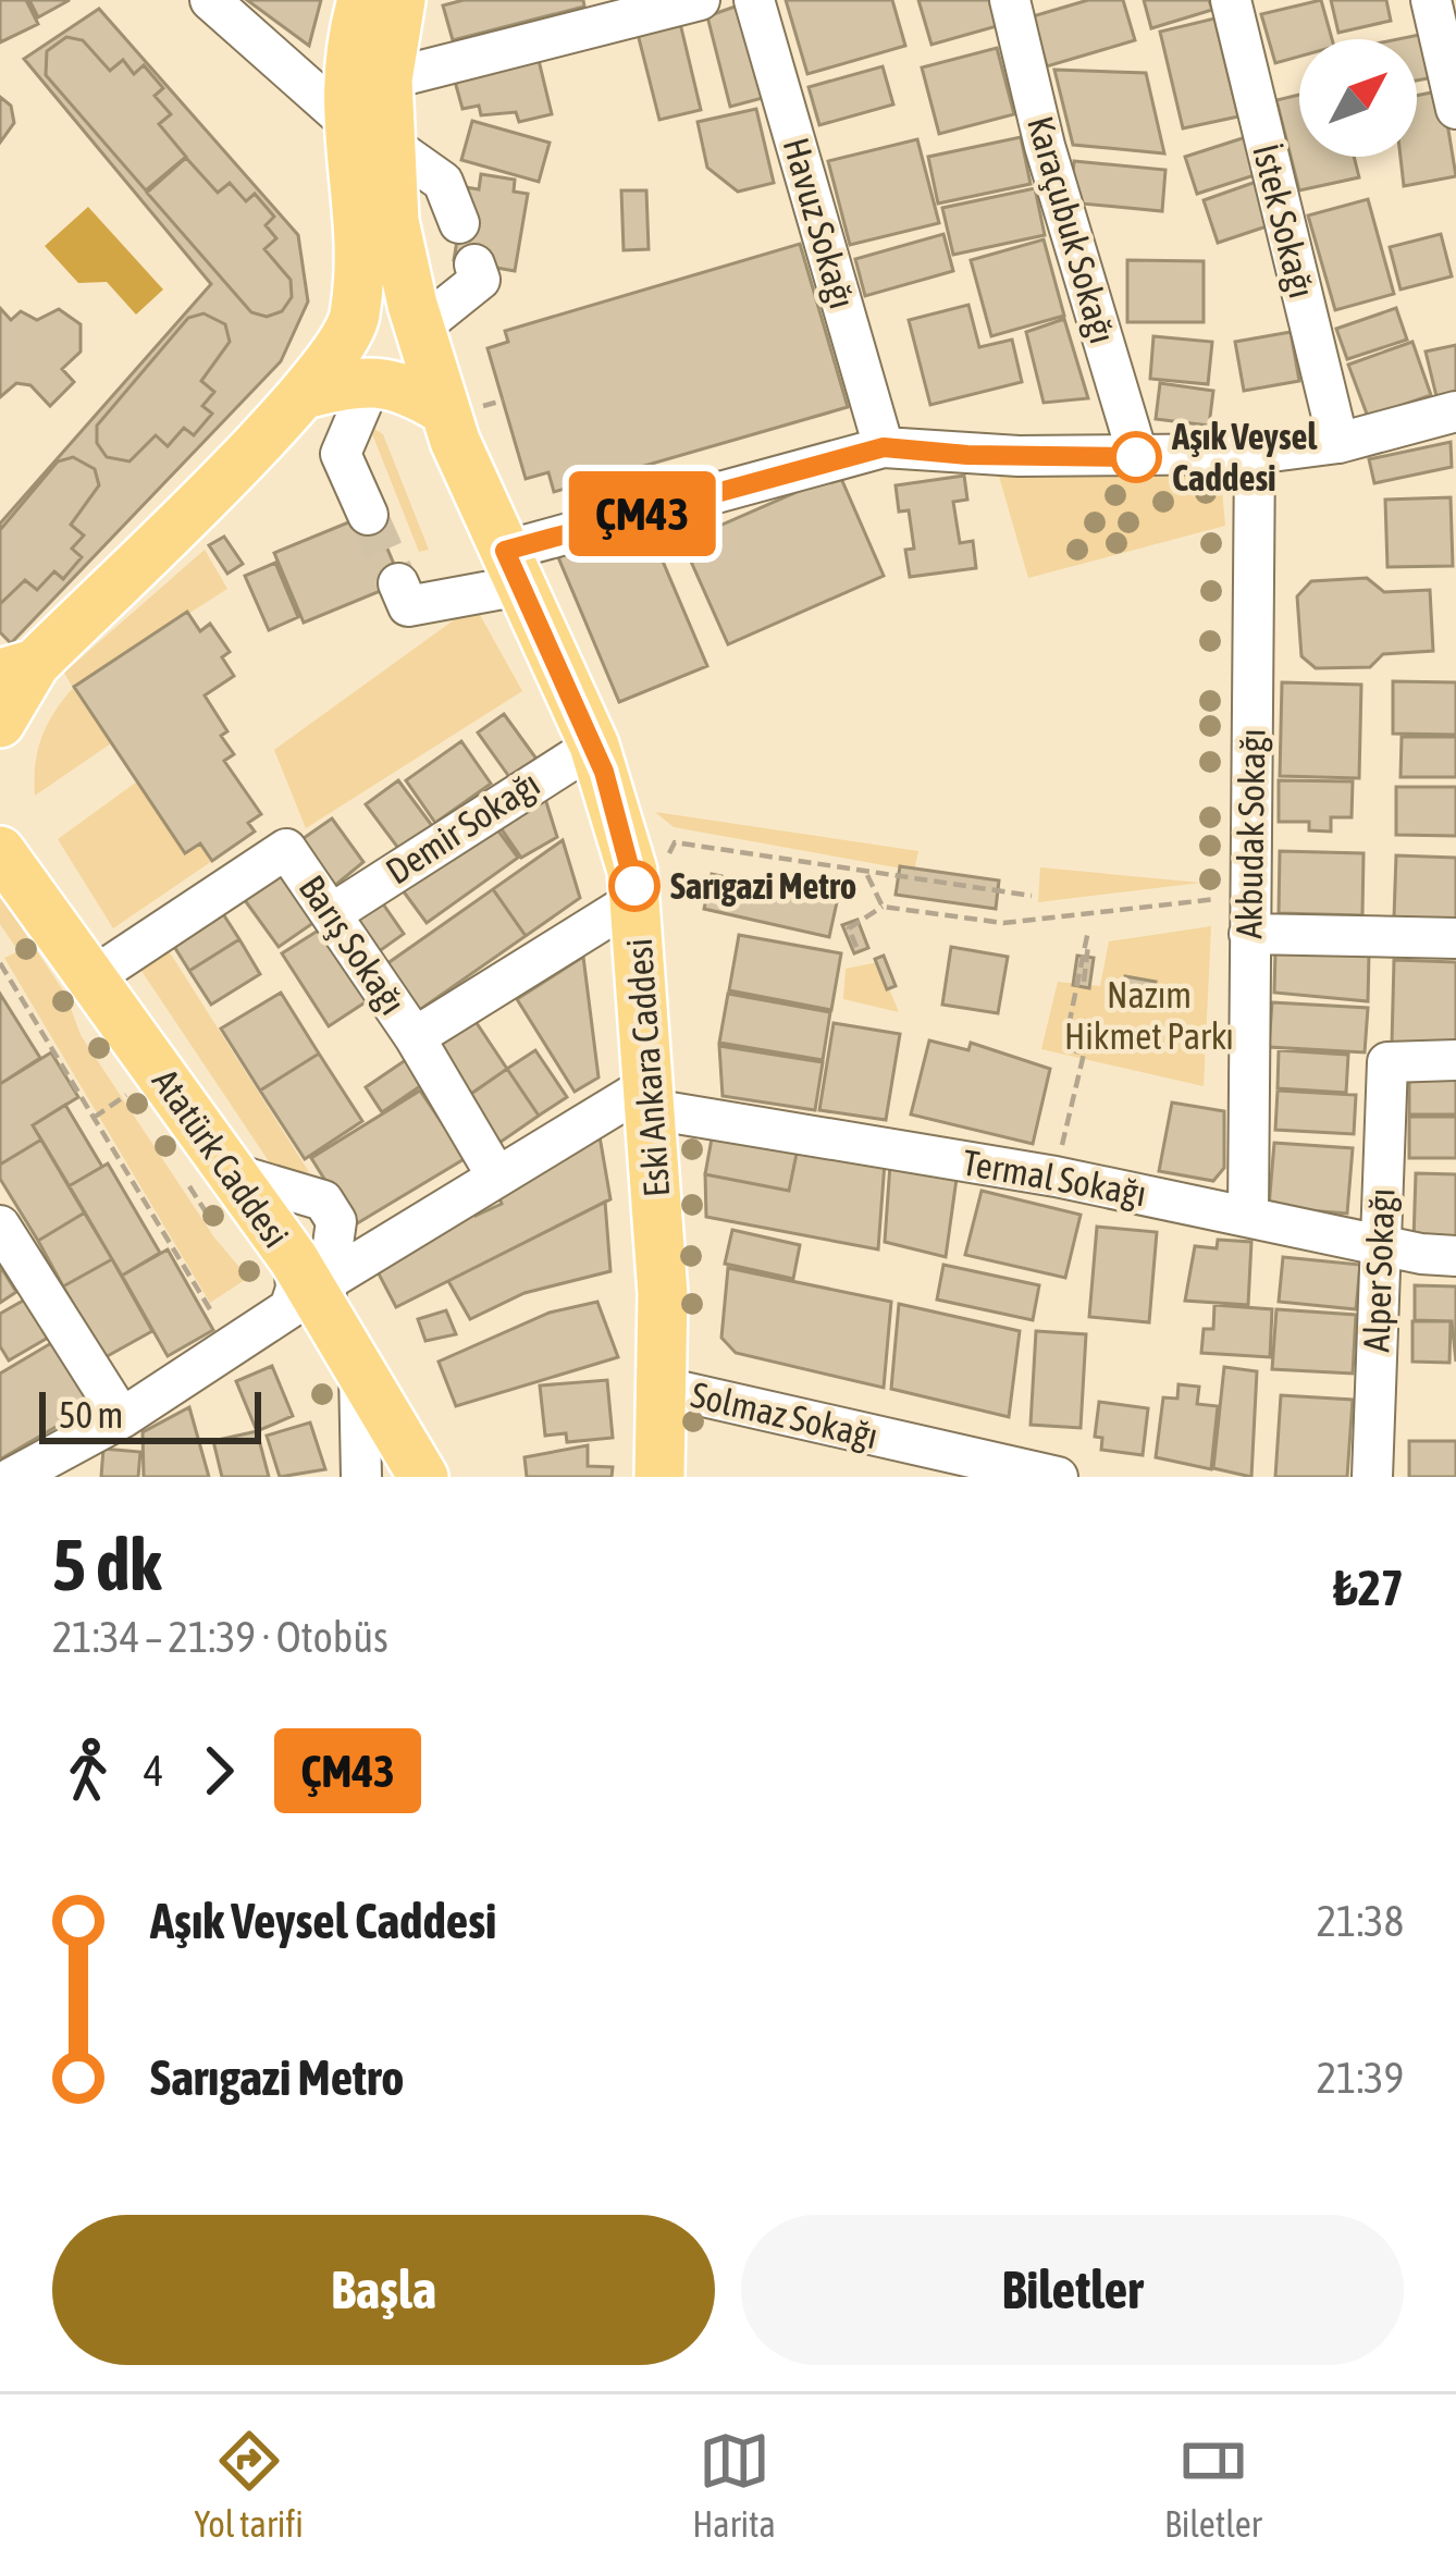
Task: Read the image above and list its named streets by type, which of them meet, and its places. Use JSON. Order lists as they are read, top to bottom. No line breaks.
{"streets":{"main road":["Eski Ankara Caddesi","Atatürk Caddesi"],"street":["İstek Sokağı","Havuz Sokağı","Karaçubuk Sokağı","Demir Sokağı","Akbudak Sokağı","Barış Sokağı","Termal Sokağı","Alper Sokağı","Solmaz Sokağı"]},"crossings":[["Demir Sokağı","Barış Sokağı"],["Demir Sokağı","Eski Ankara Caddesi"],["Akbudak Sokağı","Termal Sokağı"],["Barış Sokağı","Atatürk Caddesi"],["Eski Ankara Caddesi","Termal Sokağı"],["Eski Ankara Caddesi","Solmaz Sokağı"],["Termal Sokağı","Alper Sokağı"]],"parks":["Nazım Hikmet Parkı"],"places":["Aşık Veysel Caddesi","Sarıgazi Metro"],"lines":["bus line ÇM43"],"scale_bar":"50 m","north":"top right","page":{"on_map":"ÇM43","scale":"50 m","heading":["5 dk","21:34 – 21:39 · Otobüs","₺27"],"legs":["4","ÇM43"],"list":[{"name":"Aşık Veysel Caddesi","value":"21:38"},{"name":"Sarıgazi Metro","value":"21:39"}],"buttons":["Başla","Biletler"],"tabs":["Yol tarifi","Harita","Biletler"]}}
